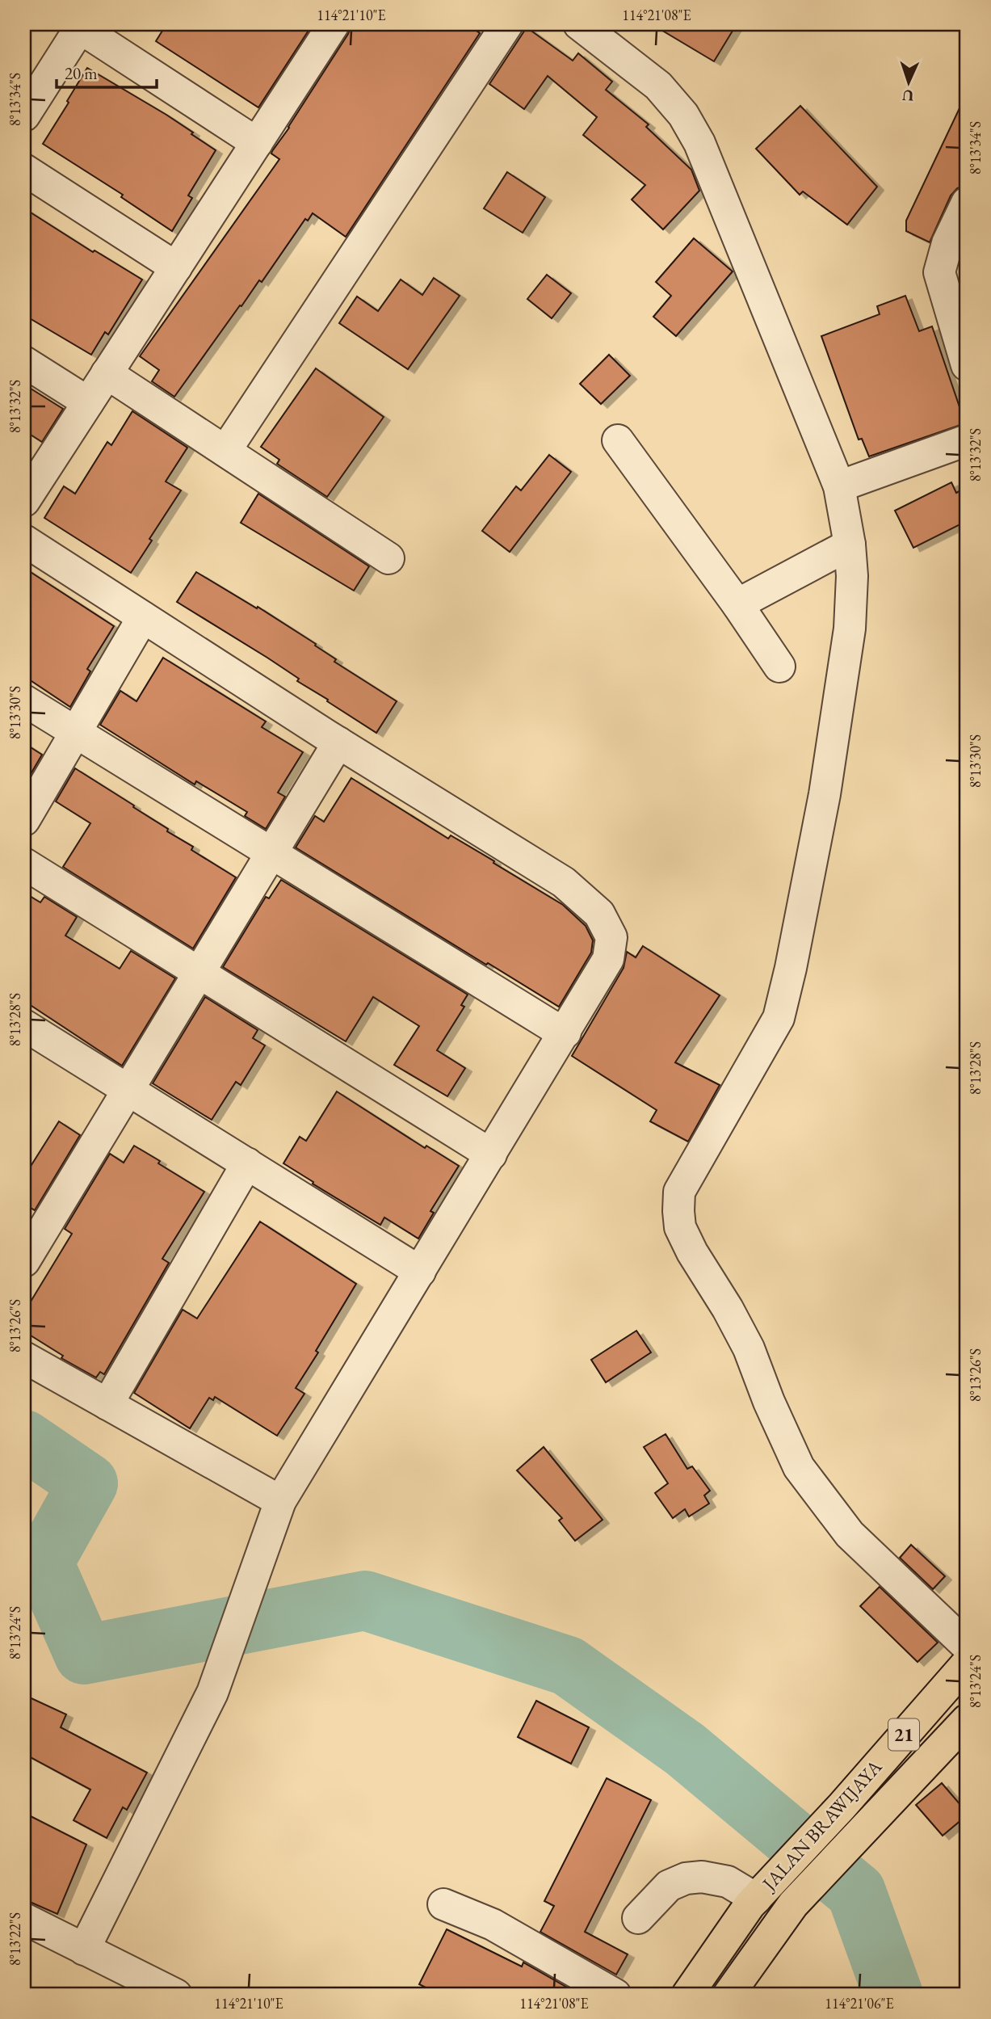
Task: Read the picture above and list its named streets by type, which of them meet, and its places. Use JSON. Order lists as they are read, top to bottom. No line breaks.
{"streets":{"highway":["21","JALAN BRAWIJAYA"]},"scale_bar":"20 m","north":"bottom","coordinates":["114°21'10\"E","114°21'08\"E","8°13'34\"S","8°13'32\"S","8°13'30\"S","8°13'28\"S","8°13'26\"S","8°13'24\"S","8°13'22\"S","114°21'06\"E"]}
